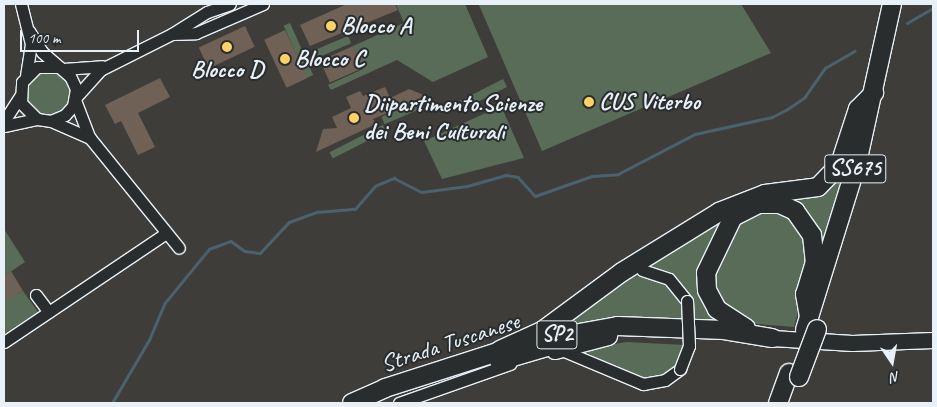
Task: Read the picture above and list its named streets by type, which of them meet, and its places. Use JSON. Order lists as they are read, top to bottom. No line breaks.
{"streets":{"highway":["SS675","SP2","Strada Tuscanese"]},"places":["Blocco A","Blocco D","Blocco C","CUS Viterbo","Diipartimento.Scienze dei Beni Culturali"],"scale_bar":"100 m","north":"bottom"}
